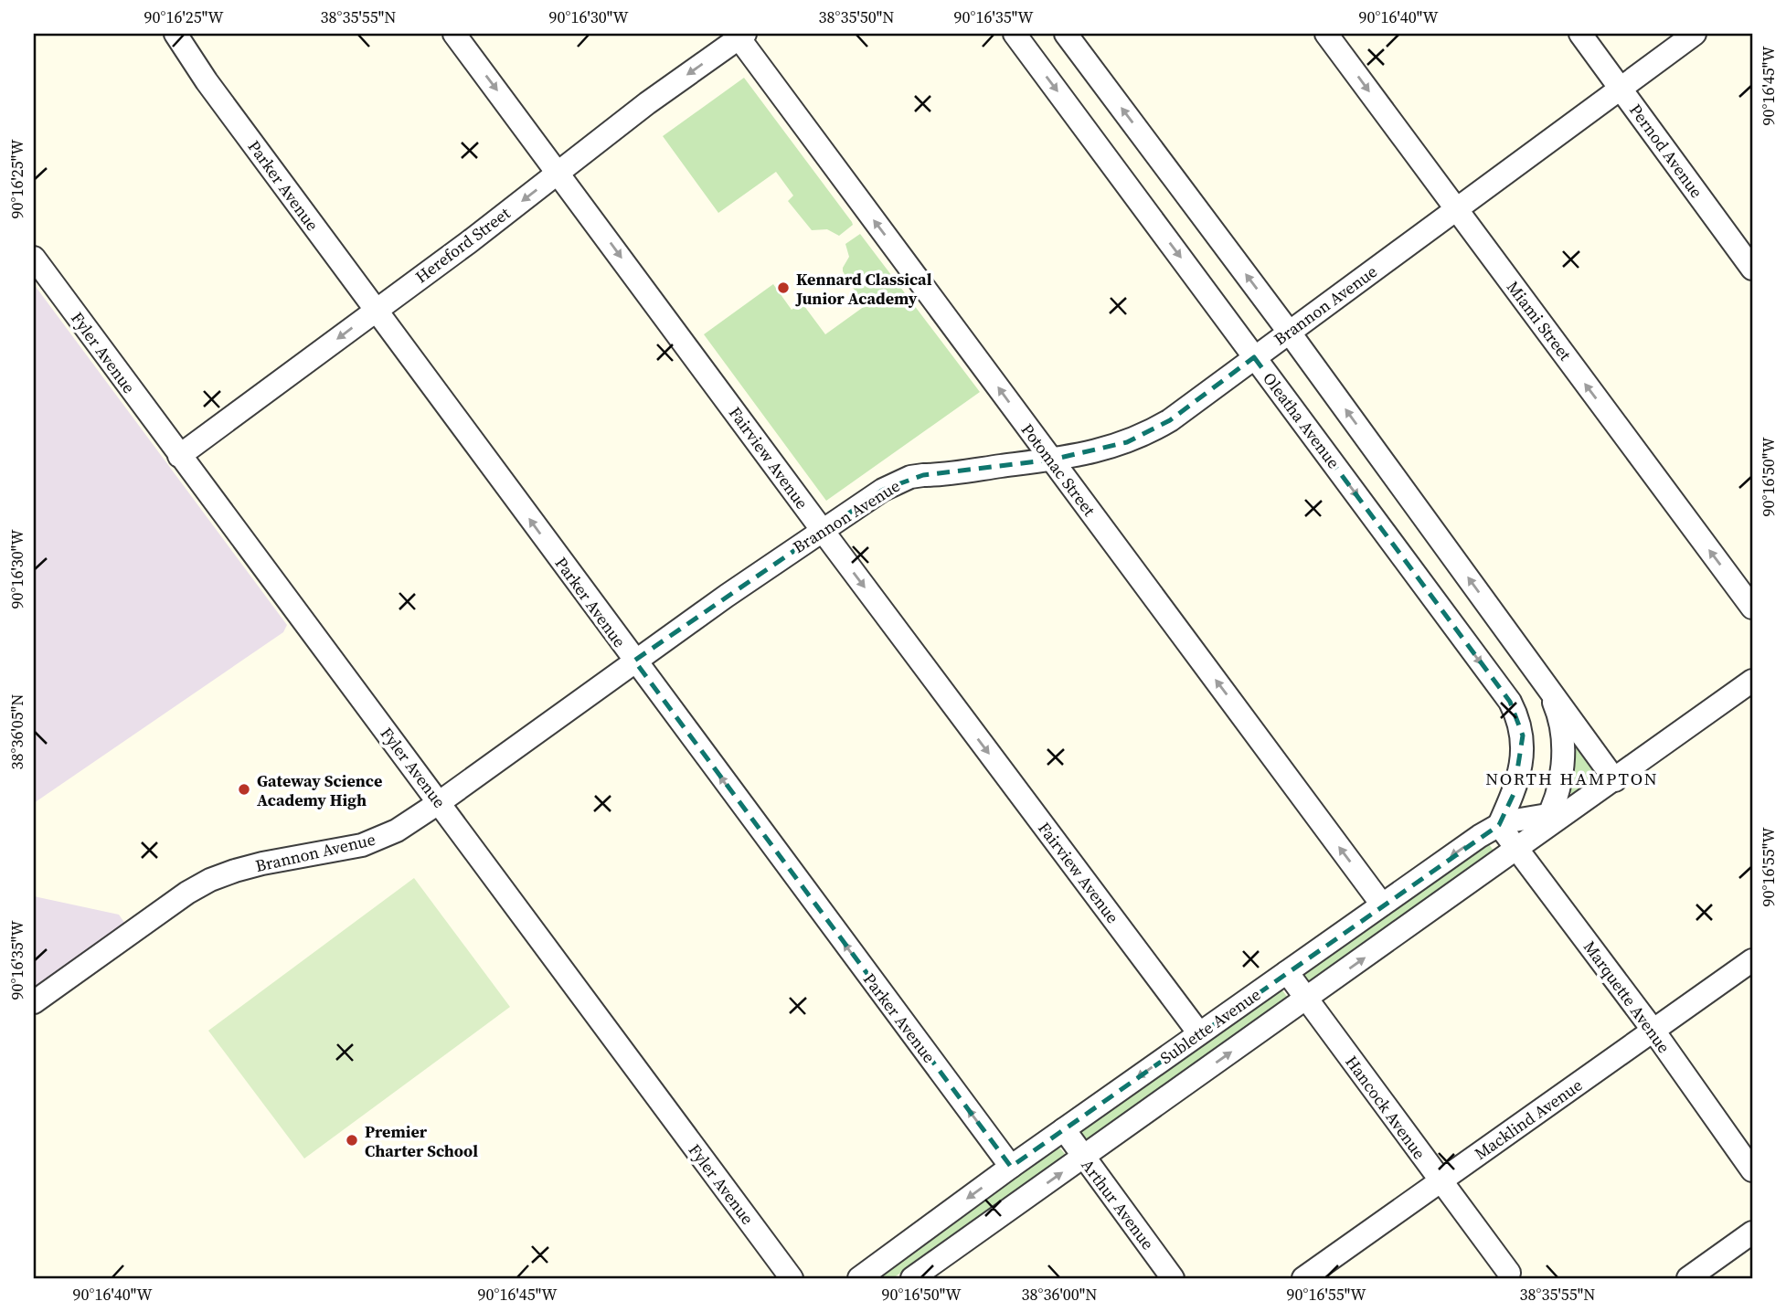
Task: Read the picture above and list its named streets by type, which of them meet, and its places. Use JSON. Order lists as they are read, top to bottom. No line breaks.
{"streets":{"street":["Pernod Avenue","Parker Avenue","Hereford Street","Brannon Avenue","Miami Street","Fyler Avenue","Oleatha Avenue","Fairview Avenue","Potomac Street","Marquette Avenue","Sublette Avenue","Hancock Avenue","Macklind Avenue","Arthur Avenue"]},"crossings":[["Pernod Avenue","Brannon Avenue"],["Parker Avenue","Hereford Street"],["Parker Avenue","Brannon Avenue"],["Parker Avenue","Sublette Avenue"],["Hereford Street","Fyler Avenue"],["Hereford Street","Fairview Avenue"],["Hereford Street","Potomac Street"],["Brannon Avenue","Miami Street"],["Brannon Avenue","Fyler Avenue"],["Brannon Avenue","Oleatha Avenue"],["Brannon Avenue","Fairview Avenue"],["Brannon Avenue","Potomac Street"],["Oleatha Avenue","Marquette Avenue"],["Oleatha Avenue","Sublette Avenue"],["Fairview Avenue","Sublette Avenue"],["Potomac Street","Sublette Avenue"],["Marquette Avenue","Sublette Avenue"],["Marquette Avenue","Macklind Avenue"],["Sublette Avenue","Hancock Avenue"],["Sublette Avenue","Arthur Avenue"],["Hancock Avenue","Macklind Avenue"]],"one_way":["Parker Avenue","Hereford Street","Fairview Avenue","Potomac Street"],"districts":["NORTH HAMPTON"],"places":["Kennard Classical Junior Academy","Gateway Science Academy High","Premier Charter School"],"coordinates":["90°16'25\"W","38°35'55\"N","90°16'30\"W","38°35'50\"N","90°16'35\"W","90°16'40\"W","90°16'45\"W","90°16'50\"W","38°36'05\"N","90°16'55\"W","38°36'00\"N"]}
